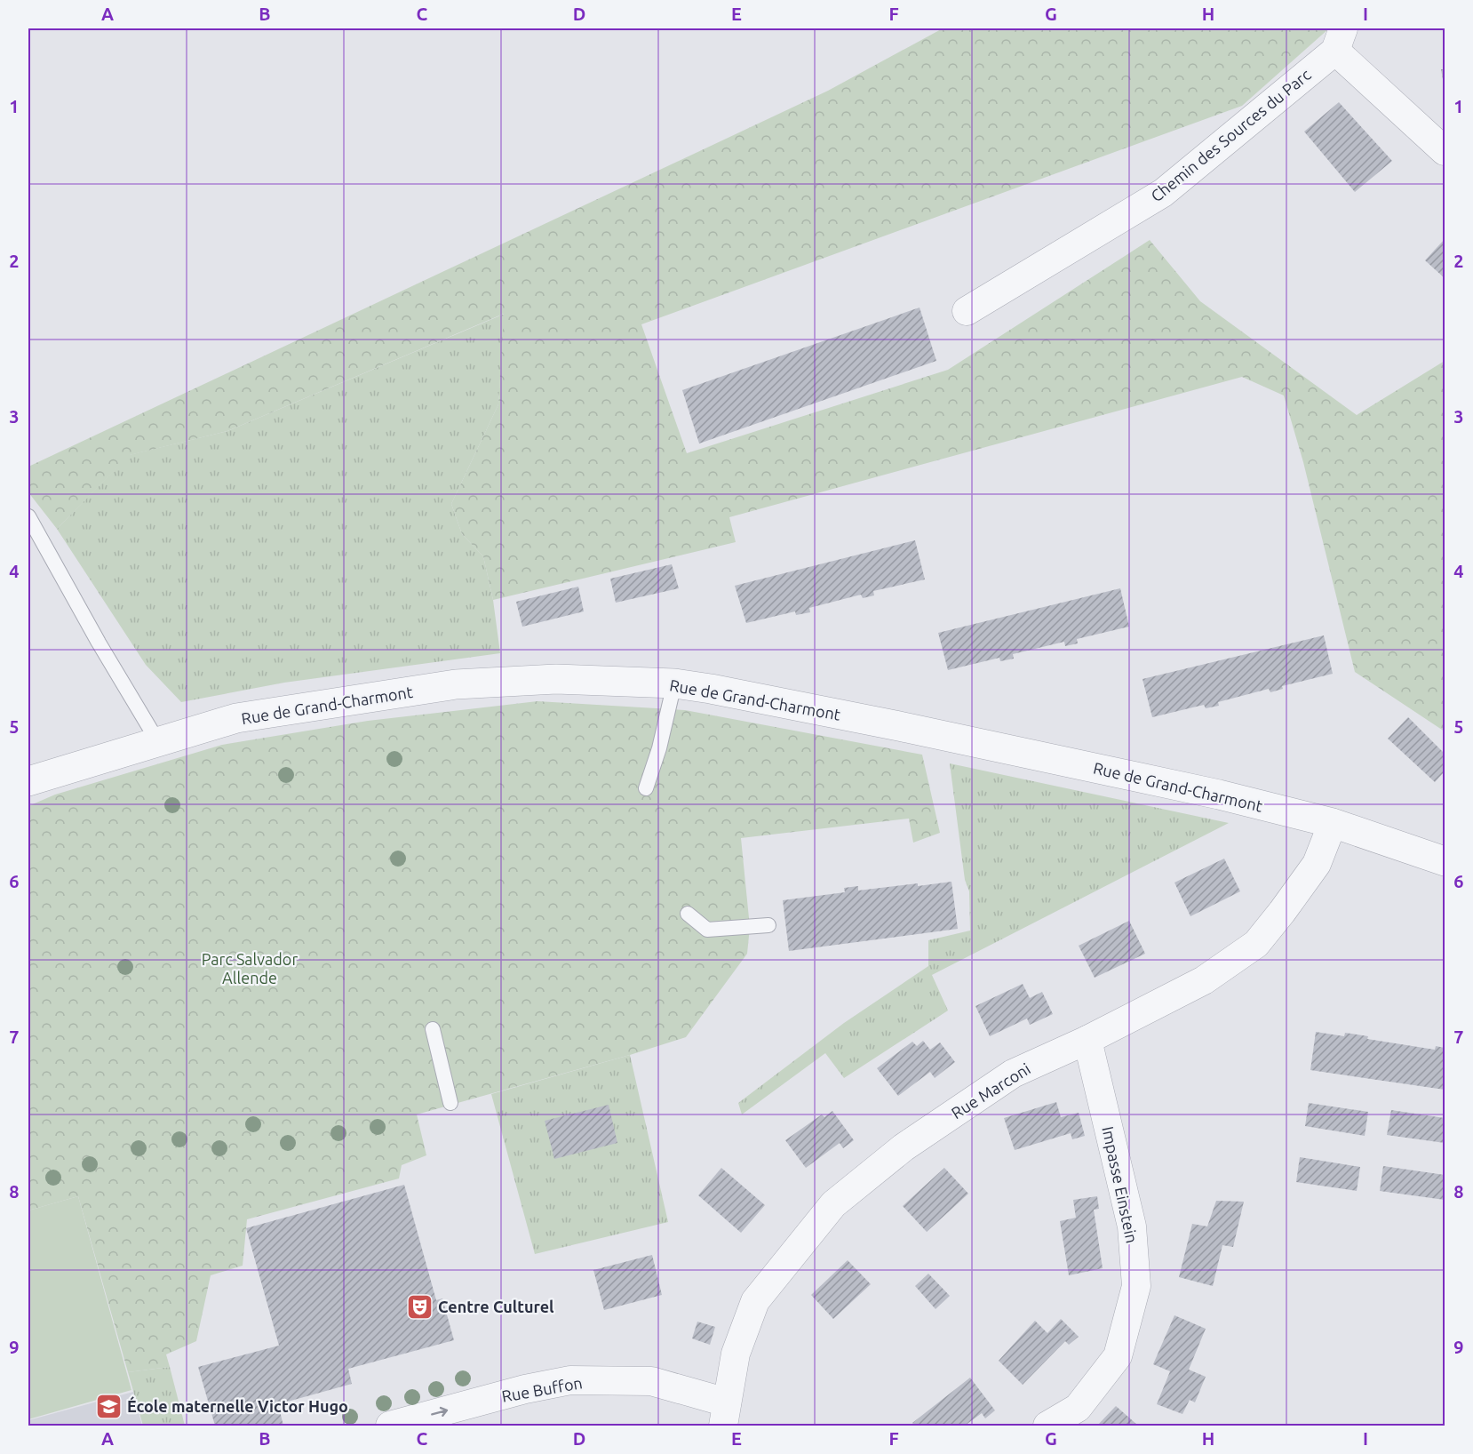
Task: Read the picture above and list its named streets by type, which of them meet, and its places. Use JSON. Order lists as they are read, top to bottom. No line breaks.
{"streets":{"street":["Chemin des Sources du Parc","Rue de Grand-Charmont","Rue Marconi","Impasse Einstein","Rue Buffon"]},"crossings":[["Rue de Grand-Charmont","Rue Marconi"],["Rue Marconi","Impasse Einstein"],["Rue Marconi","Rue Buffon"]],"one_way":["Rue Buffon"],"parks":["Parc Salvador Allende"],"places":{"theatre":["Centre Culturel"],"school or university":["École maternelle Victor Hugo"]},"grid":{"columns":["A","B","C","D","E","F","G","H","I"],"rows":["1","2","3","4","5","6","7","8","9"]}}
